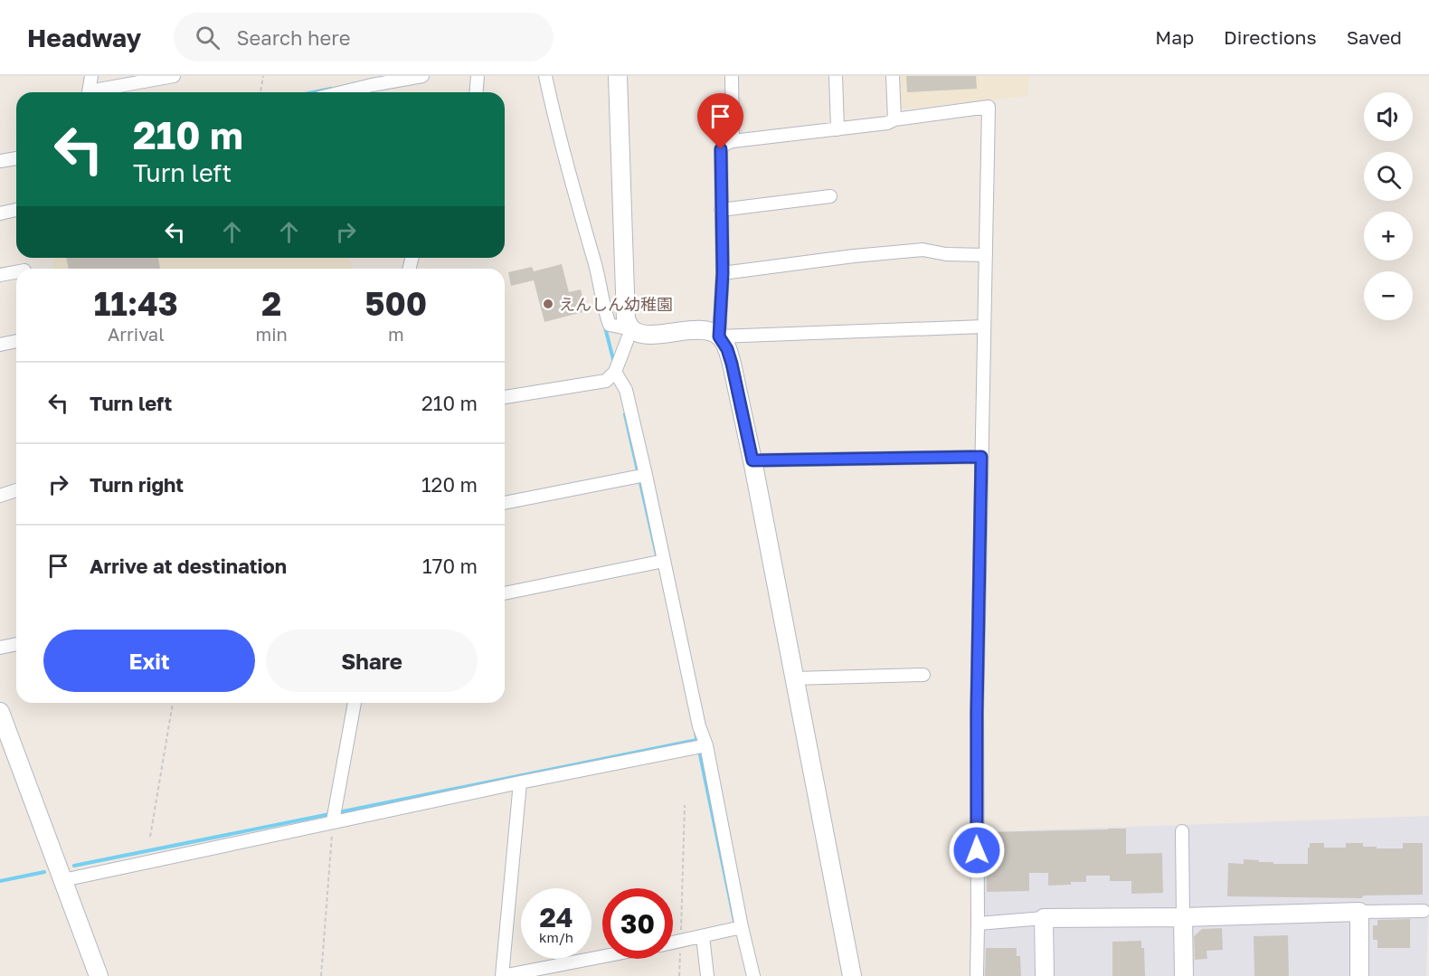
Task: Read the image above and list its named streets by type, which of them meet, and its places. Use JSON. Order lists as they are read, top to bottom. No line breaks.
{"places":["えんしん幼稚園"],"page":{"header":"Headway","search":"Search here","nav":["Map","Directions","Saved"],"map_buttons":["+","−"],"turn":["210 m","Turn left"],"eta":["11:43","Arrival","2","min","500","m"],"list":[{"name":"Turn left","value":"210 m"},{"name":"Turn right","value":"120 m"},{"name":"Arrive at destination","value":"170 m"}],"buttons":["Exit","Share"],"speed":"24 km/h","limit":"30"}}
